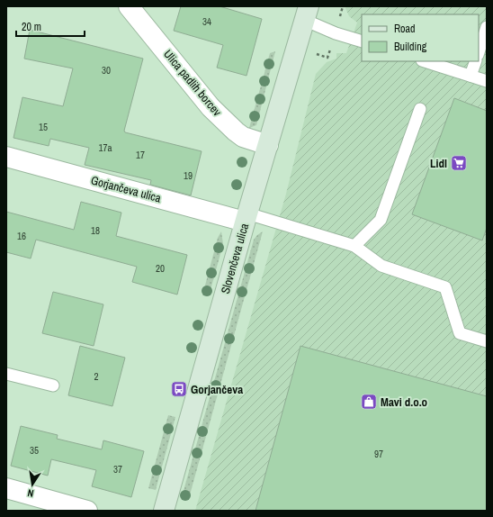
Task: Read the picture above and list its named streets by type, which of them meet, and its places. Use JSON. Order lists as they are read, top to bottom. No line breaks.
{"streets":{"street":["Ulica padlih borcev","Gorjančeva ulica","Slovenčeva ulica"]},"crossings":[["Ulica padlih borcev","Slovenčeva ulica"],["Gorjančeva ulica","Slovenčeva ulica"]],"places":{"supermarket":["Lidl"],"bus stop":["Gorjančeva"],"shop":["Mavi d.o.o"]},"house_numbers":["34","30","15","17a","17","19","18","16","20","2","35","97","37"],"legend":["Road","Building"],"scale_bar":"20 m","north":"bottom"}
